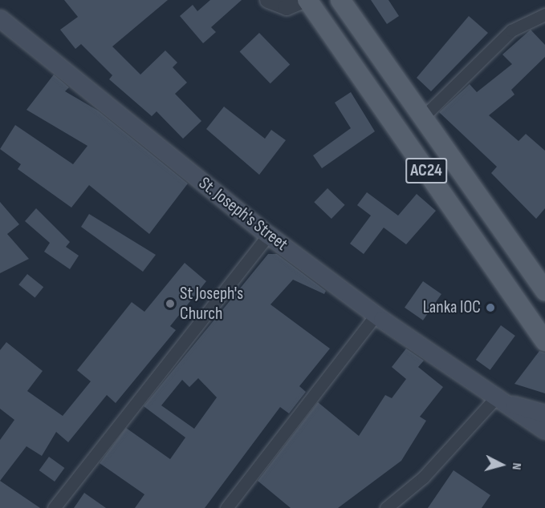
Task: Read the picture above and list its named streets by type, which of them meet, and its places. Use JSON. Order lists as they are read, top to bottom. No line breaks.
{"streets":{"main road":["AC24","St. Joseph's Street"]},"places":["St Joseph's Church","Lanka IOC"],"north":"right"}
